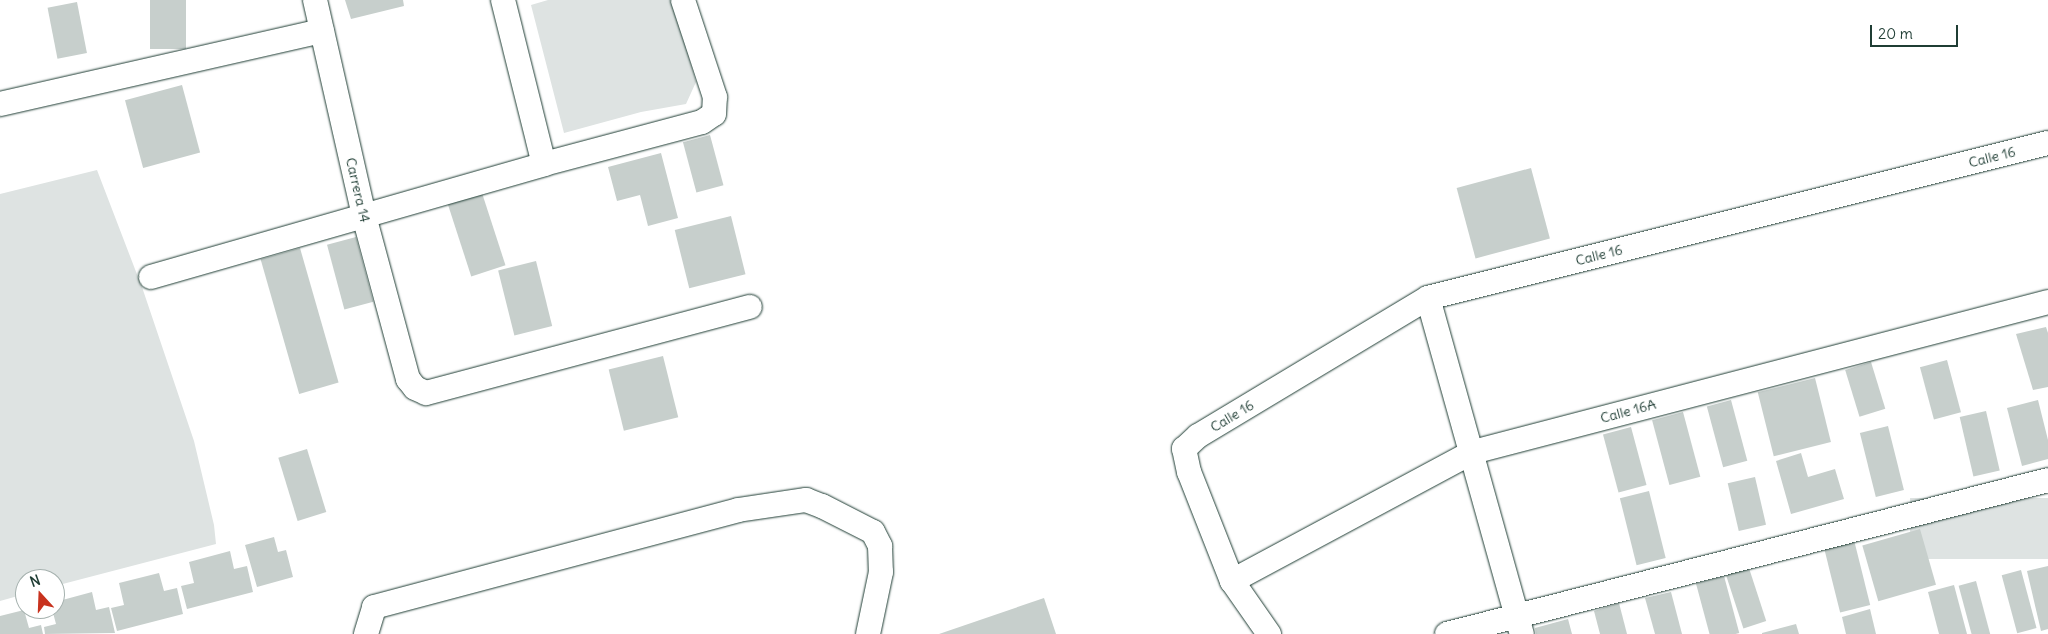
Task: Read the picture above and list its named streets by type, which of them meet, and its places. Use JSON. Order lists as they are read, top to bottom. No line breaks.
{"streets":{"street":["Calle 16","Carrera 14","Calle 16A"]},"crossings":[["Calle 16","Calle 16A"]],"scale_bar":"20 m","north":"top"}
